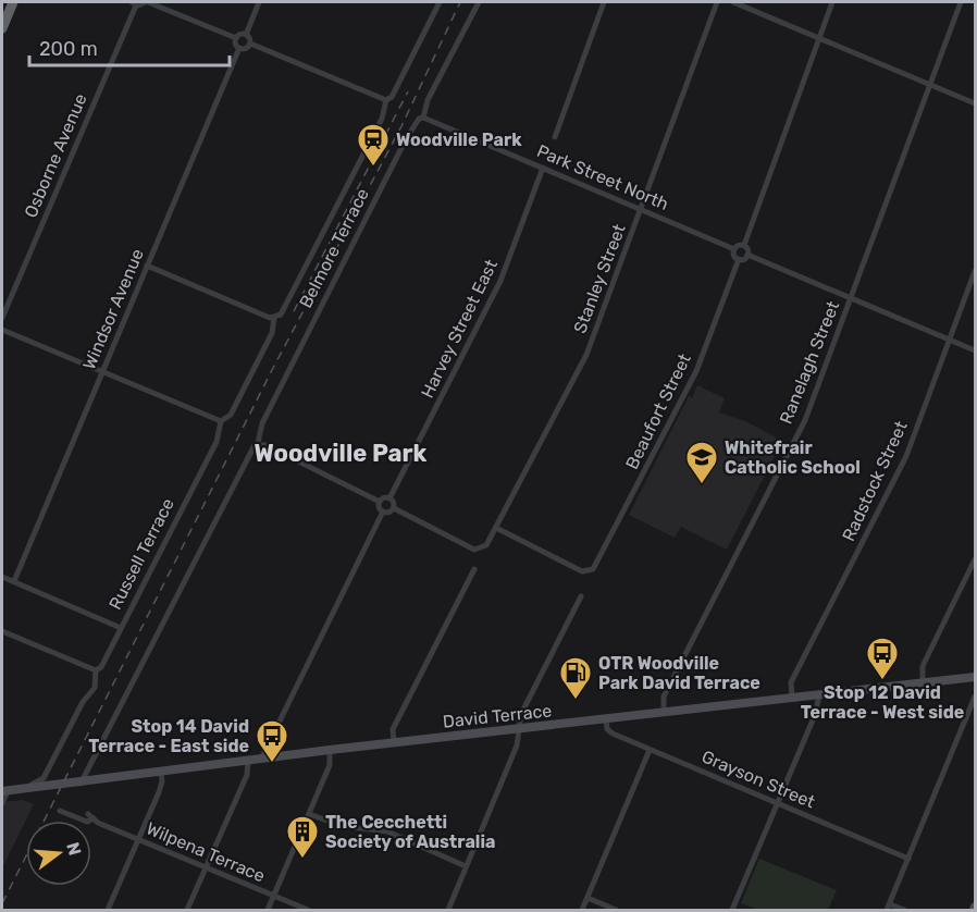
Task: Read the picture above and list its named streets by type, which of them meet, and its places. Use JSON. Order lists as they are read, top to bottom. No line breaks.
{"streets":{"main road":["David Terrace"],"street":["Osborne Avenue","Park Street North","Belmore Terrace","Stanley Street","Windsor Avenue","Harvey Street East","Ranelagh Street","Beaufort Street","Radstock Street","Russell Terrace","Grayson Street","Wilpena Terrace"]},"crossings":[["Park Street North","Belmore Terrace"],["Park Street North","Stanley Street"],["Park Street North","Harvey Street East"],["Belmore Terrace","David Terrace"],["Stanley Street","Harvey Street East"],["Stanley Street","Beaufort Street"],["Ranelagh Street","David Terrace"],["Radstock Street","David Terrace"],["Russell Terrace","David Terrace"],["David Terrace","Grayson Street"]],"districts":["Woodville Park"],"places":{"station":["Woodville Park"],"school or university":["Whitefrair Catholic School"],"bus stop":["Stop 12 David Terrace - West side","Stop 14 David Terrace - East side"],"fuel station":["OTR Woodville Park David Terrace"],"building":["The Cecchetti Society of Australia"]},"scale_bar":"200 m","north":"right"}
